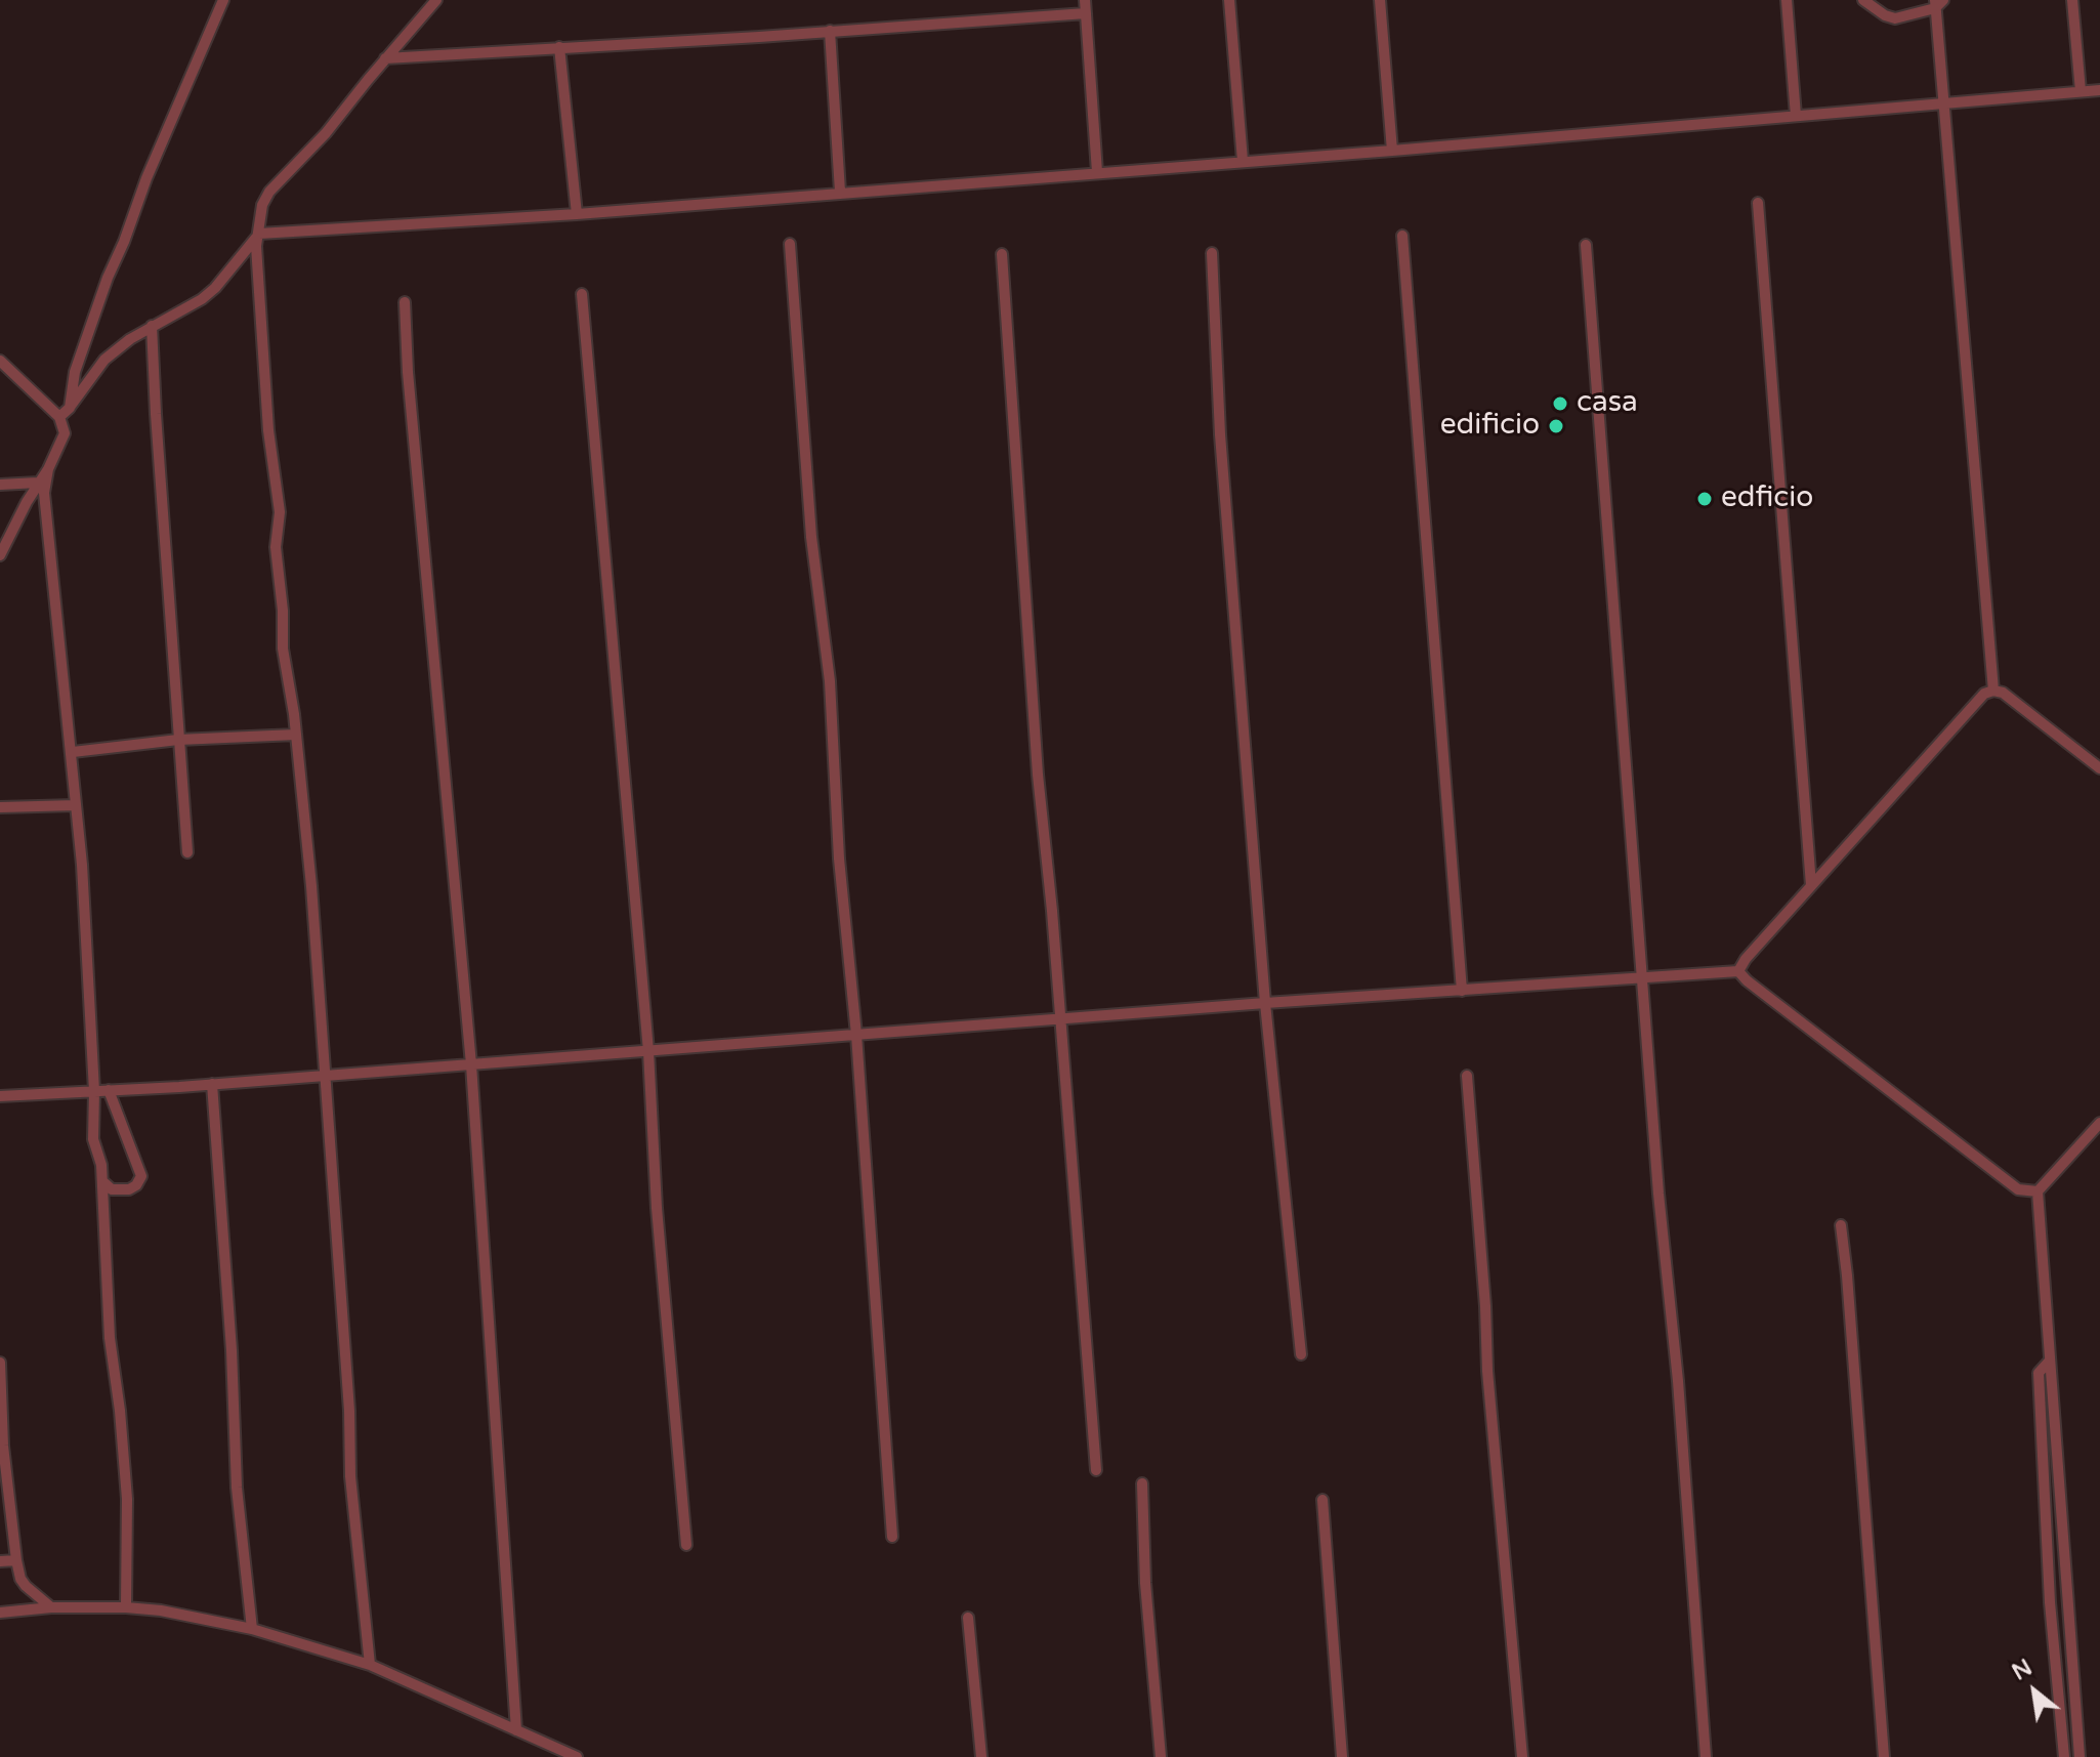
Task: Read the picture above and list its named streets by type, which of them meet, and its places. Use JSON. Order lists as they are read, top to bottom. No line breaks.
{"places":["casa","edificio","edficio"],"north":"top left"}
